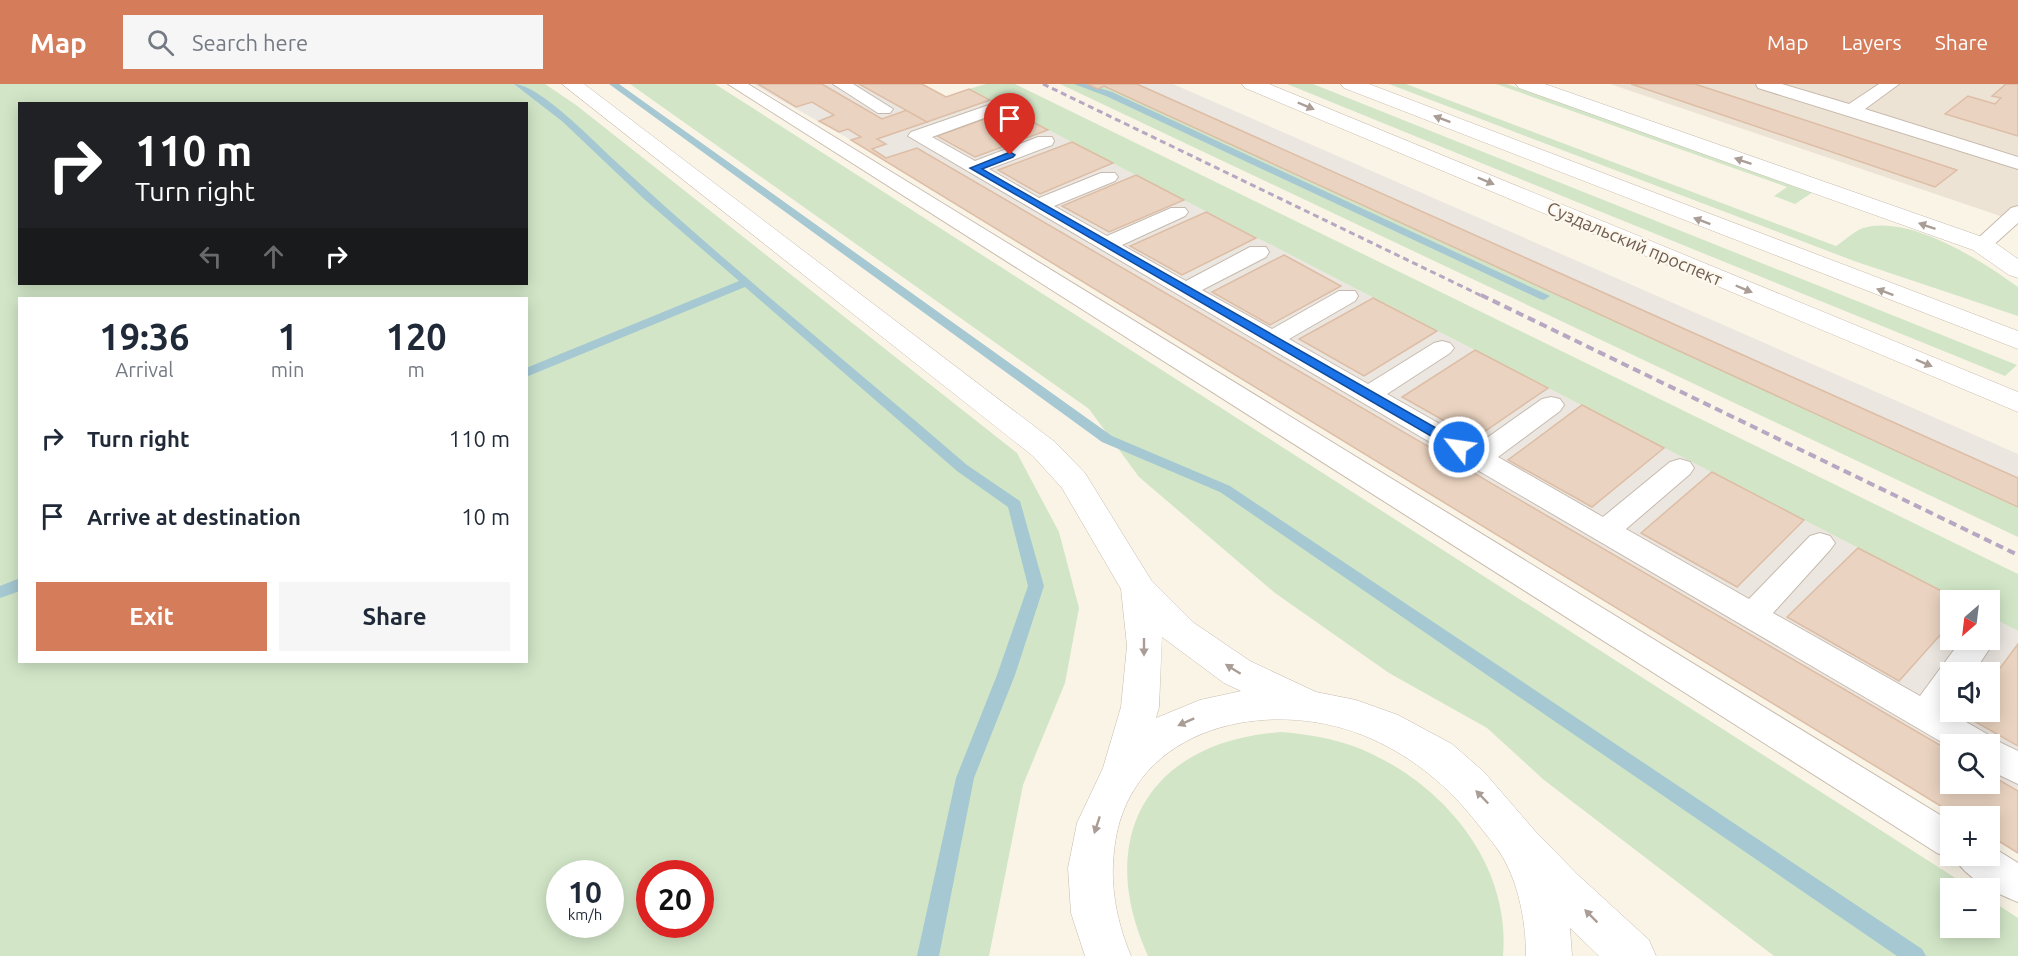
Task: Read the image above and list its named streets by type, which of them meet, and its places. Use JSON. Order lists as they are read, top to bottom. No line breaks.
{"streets":{"street":["Суздальский проспект"]},"north":"bottom left","page":{"header":"Map","search":"Search here","nav":["Map","Layers","Share"],"turn":["110 m","Turn right"],"eta":["19:36","Arrival","1","min","120","m"],"list":[{"name":"Turn right","value":"110 m"},{"name":"Arrive at destination","value":"10 m"}],"buttons":["Exit","Share"],"map_buttons":["+","−"],"speed":"10 km/h","limit":"20"}}
